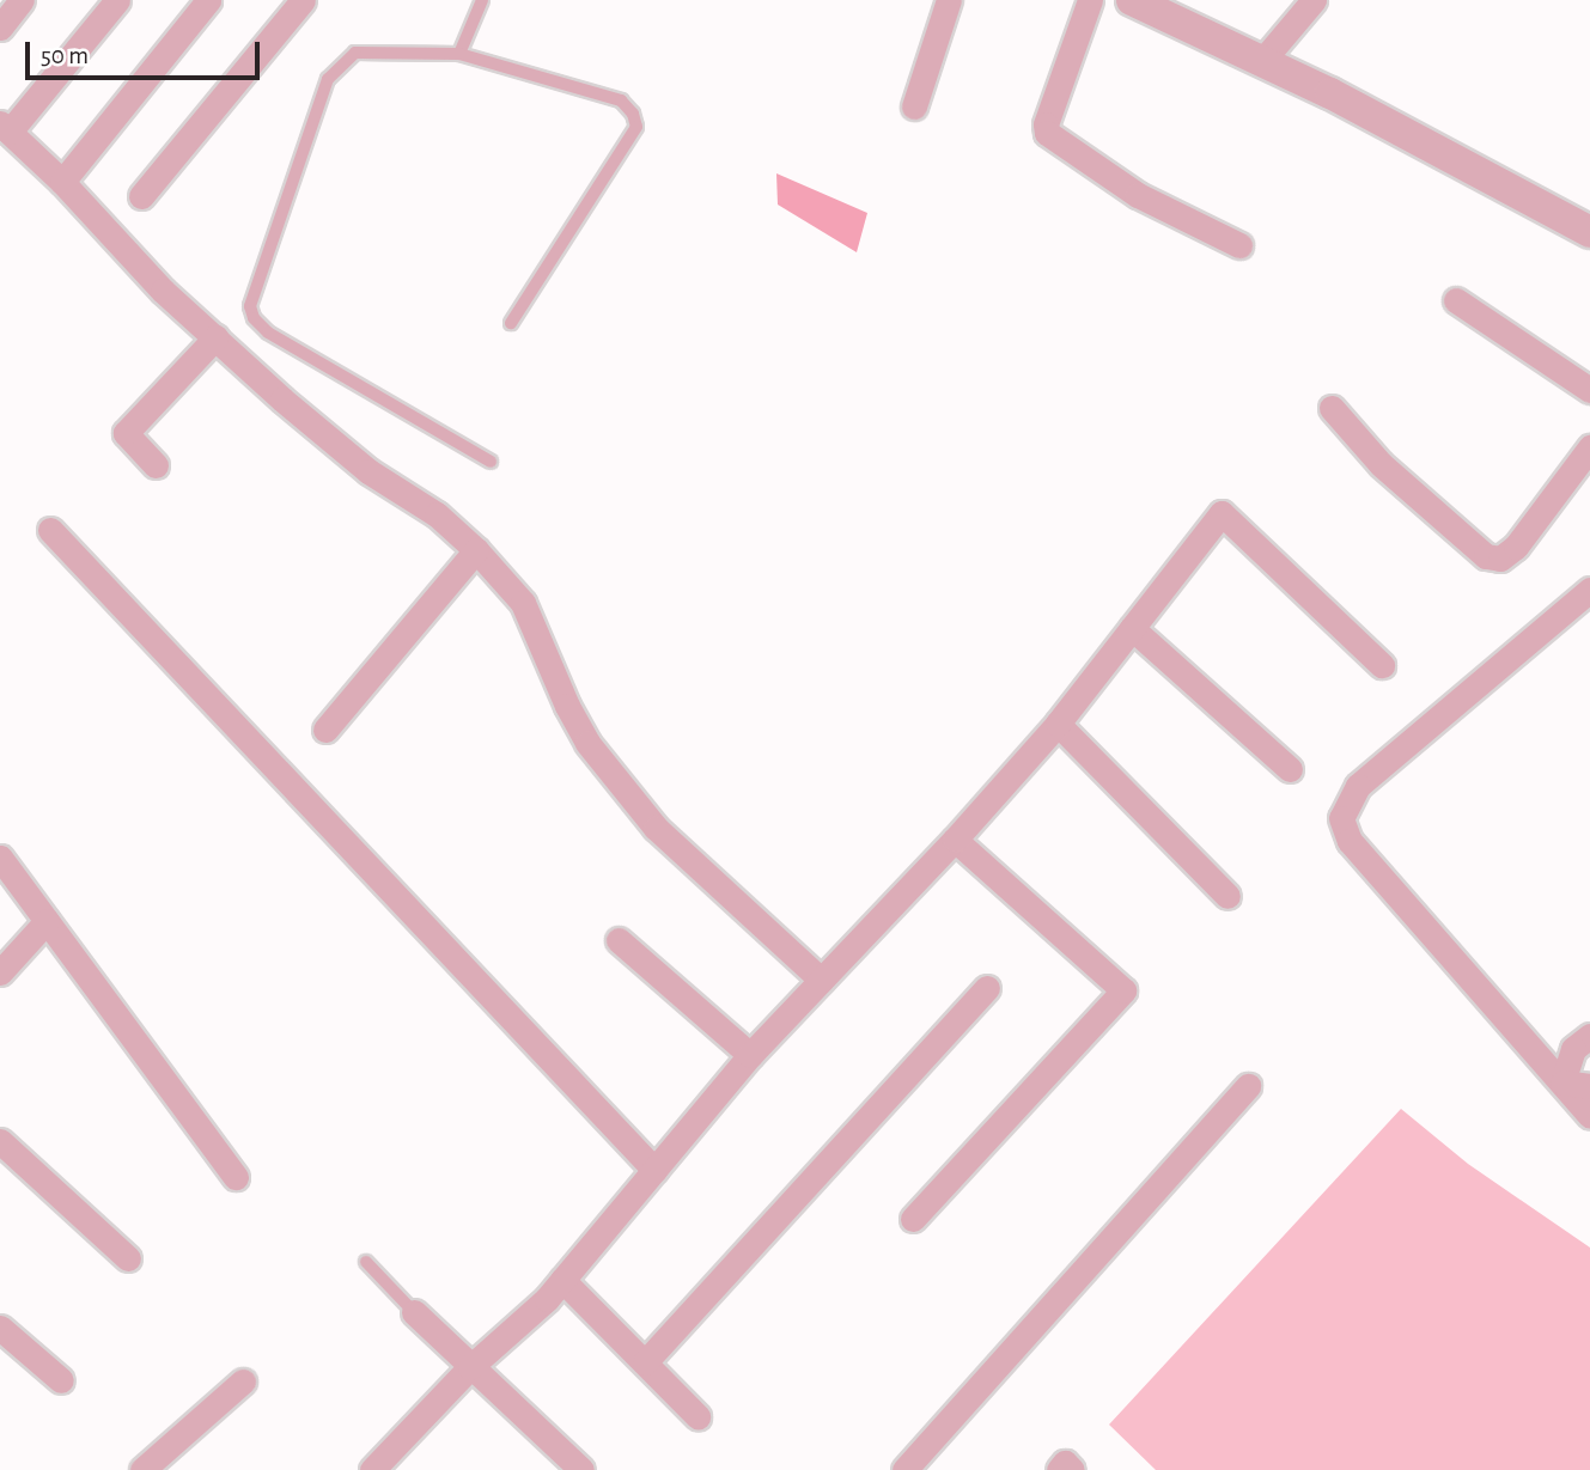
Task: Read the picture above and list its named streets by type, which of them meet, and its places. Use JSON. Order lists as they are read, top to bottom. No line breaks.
{"scale_bar":"50 m"}
